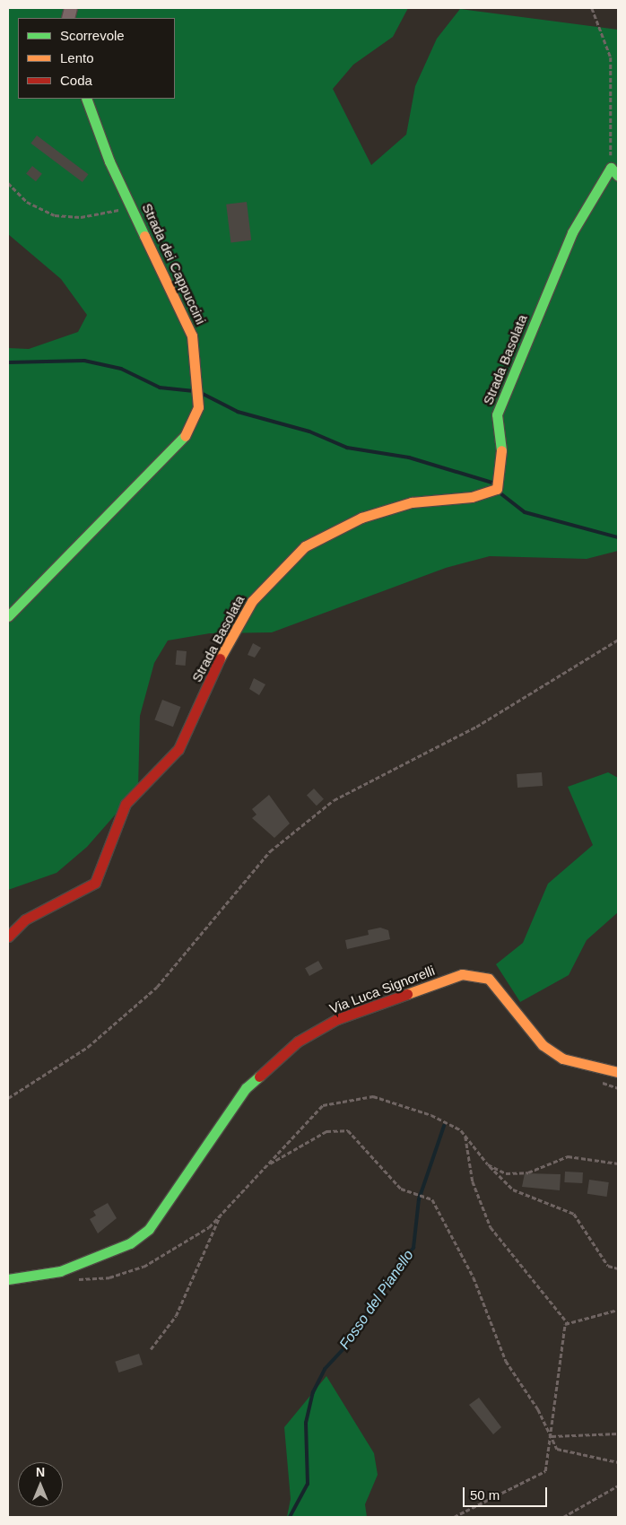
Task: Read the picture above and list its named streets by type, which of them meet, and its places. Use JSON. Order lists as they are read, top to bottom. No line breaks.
{"streets":{"street":["Strada dei Cappuccini","Strada Basolata","Via Luca Signorelli"]},"water":["Fosso del Pianello"],"legend":["Scorrevole","Lento","Coda"],"scale_bar":"50 m","north":"top"}
